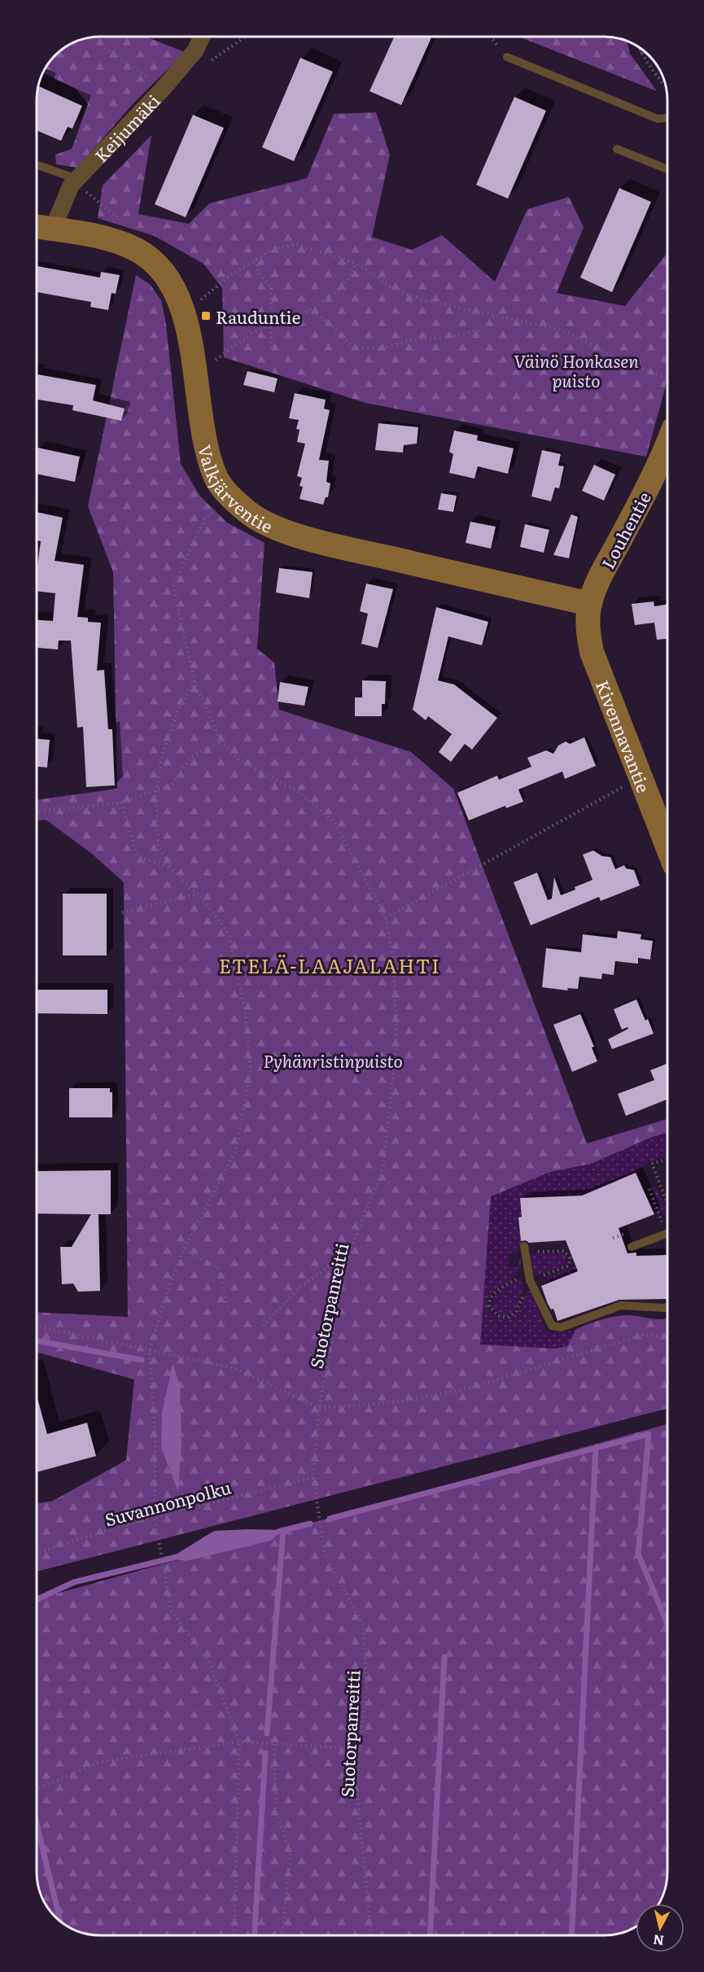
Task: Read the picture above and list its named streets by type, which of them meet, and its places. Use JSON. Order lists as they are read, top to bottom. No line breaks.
{"streets":{"street":["Keijumäki","Valkjärventie","Louhentie","Kivennavantie"],"path":["Suotorpanreitti","Suvannonpolku"]},"crossings":[["Keijumäki","Valkjärventie"],["Valkjärventie","Louhentie"],["Valkjärventie","Kivennavantie"],["Louhentie","Kivennavantie"],["Suotorpanreitti","Suvannonpolku"]],"districts":["ETELÄ-LAAJALAHTI"],"parks":["Väinö Honkasen puisto","Pyhänristinpuisto"],"places":{"transit":["Rauduntie"]},"north":"bottom"}
